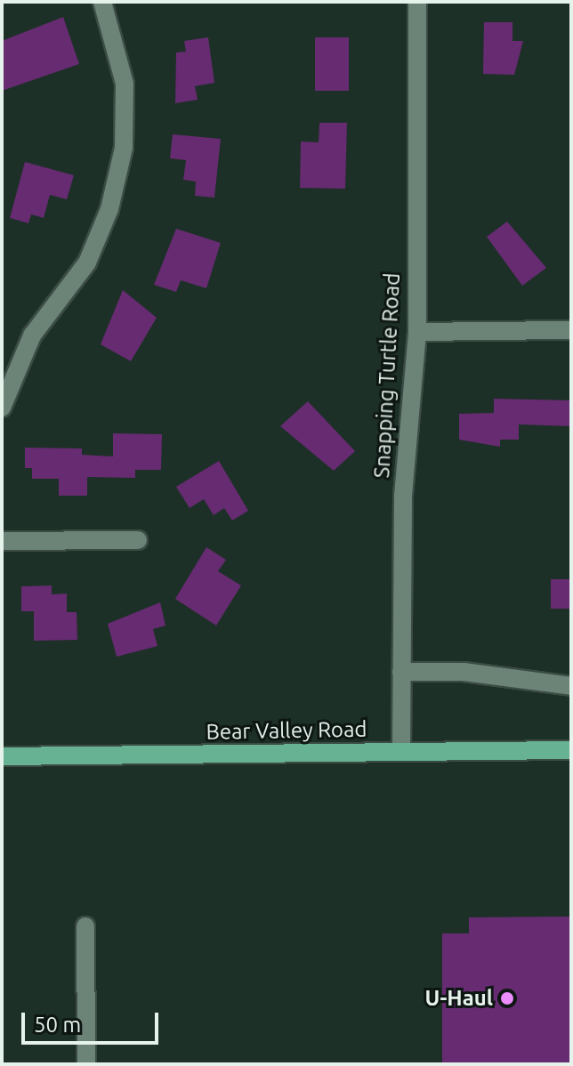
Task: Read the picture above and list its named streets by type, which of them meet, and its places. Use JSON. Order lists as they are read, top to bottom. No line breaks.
{"streets":{"main road":["Bear Valley Road"],"street":["Snapping Turtle Road"]},"crossings":[["Snapping Turtle Road","Bear Valley Road"]],"places":["U-Haul"],"scale_bar":"50 m"}
